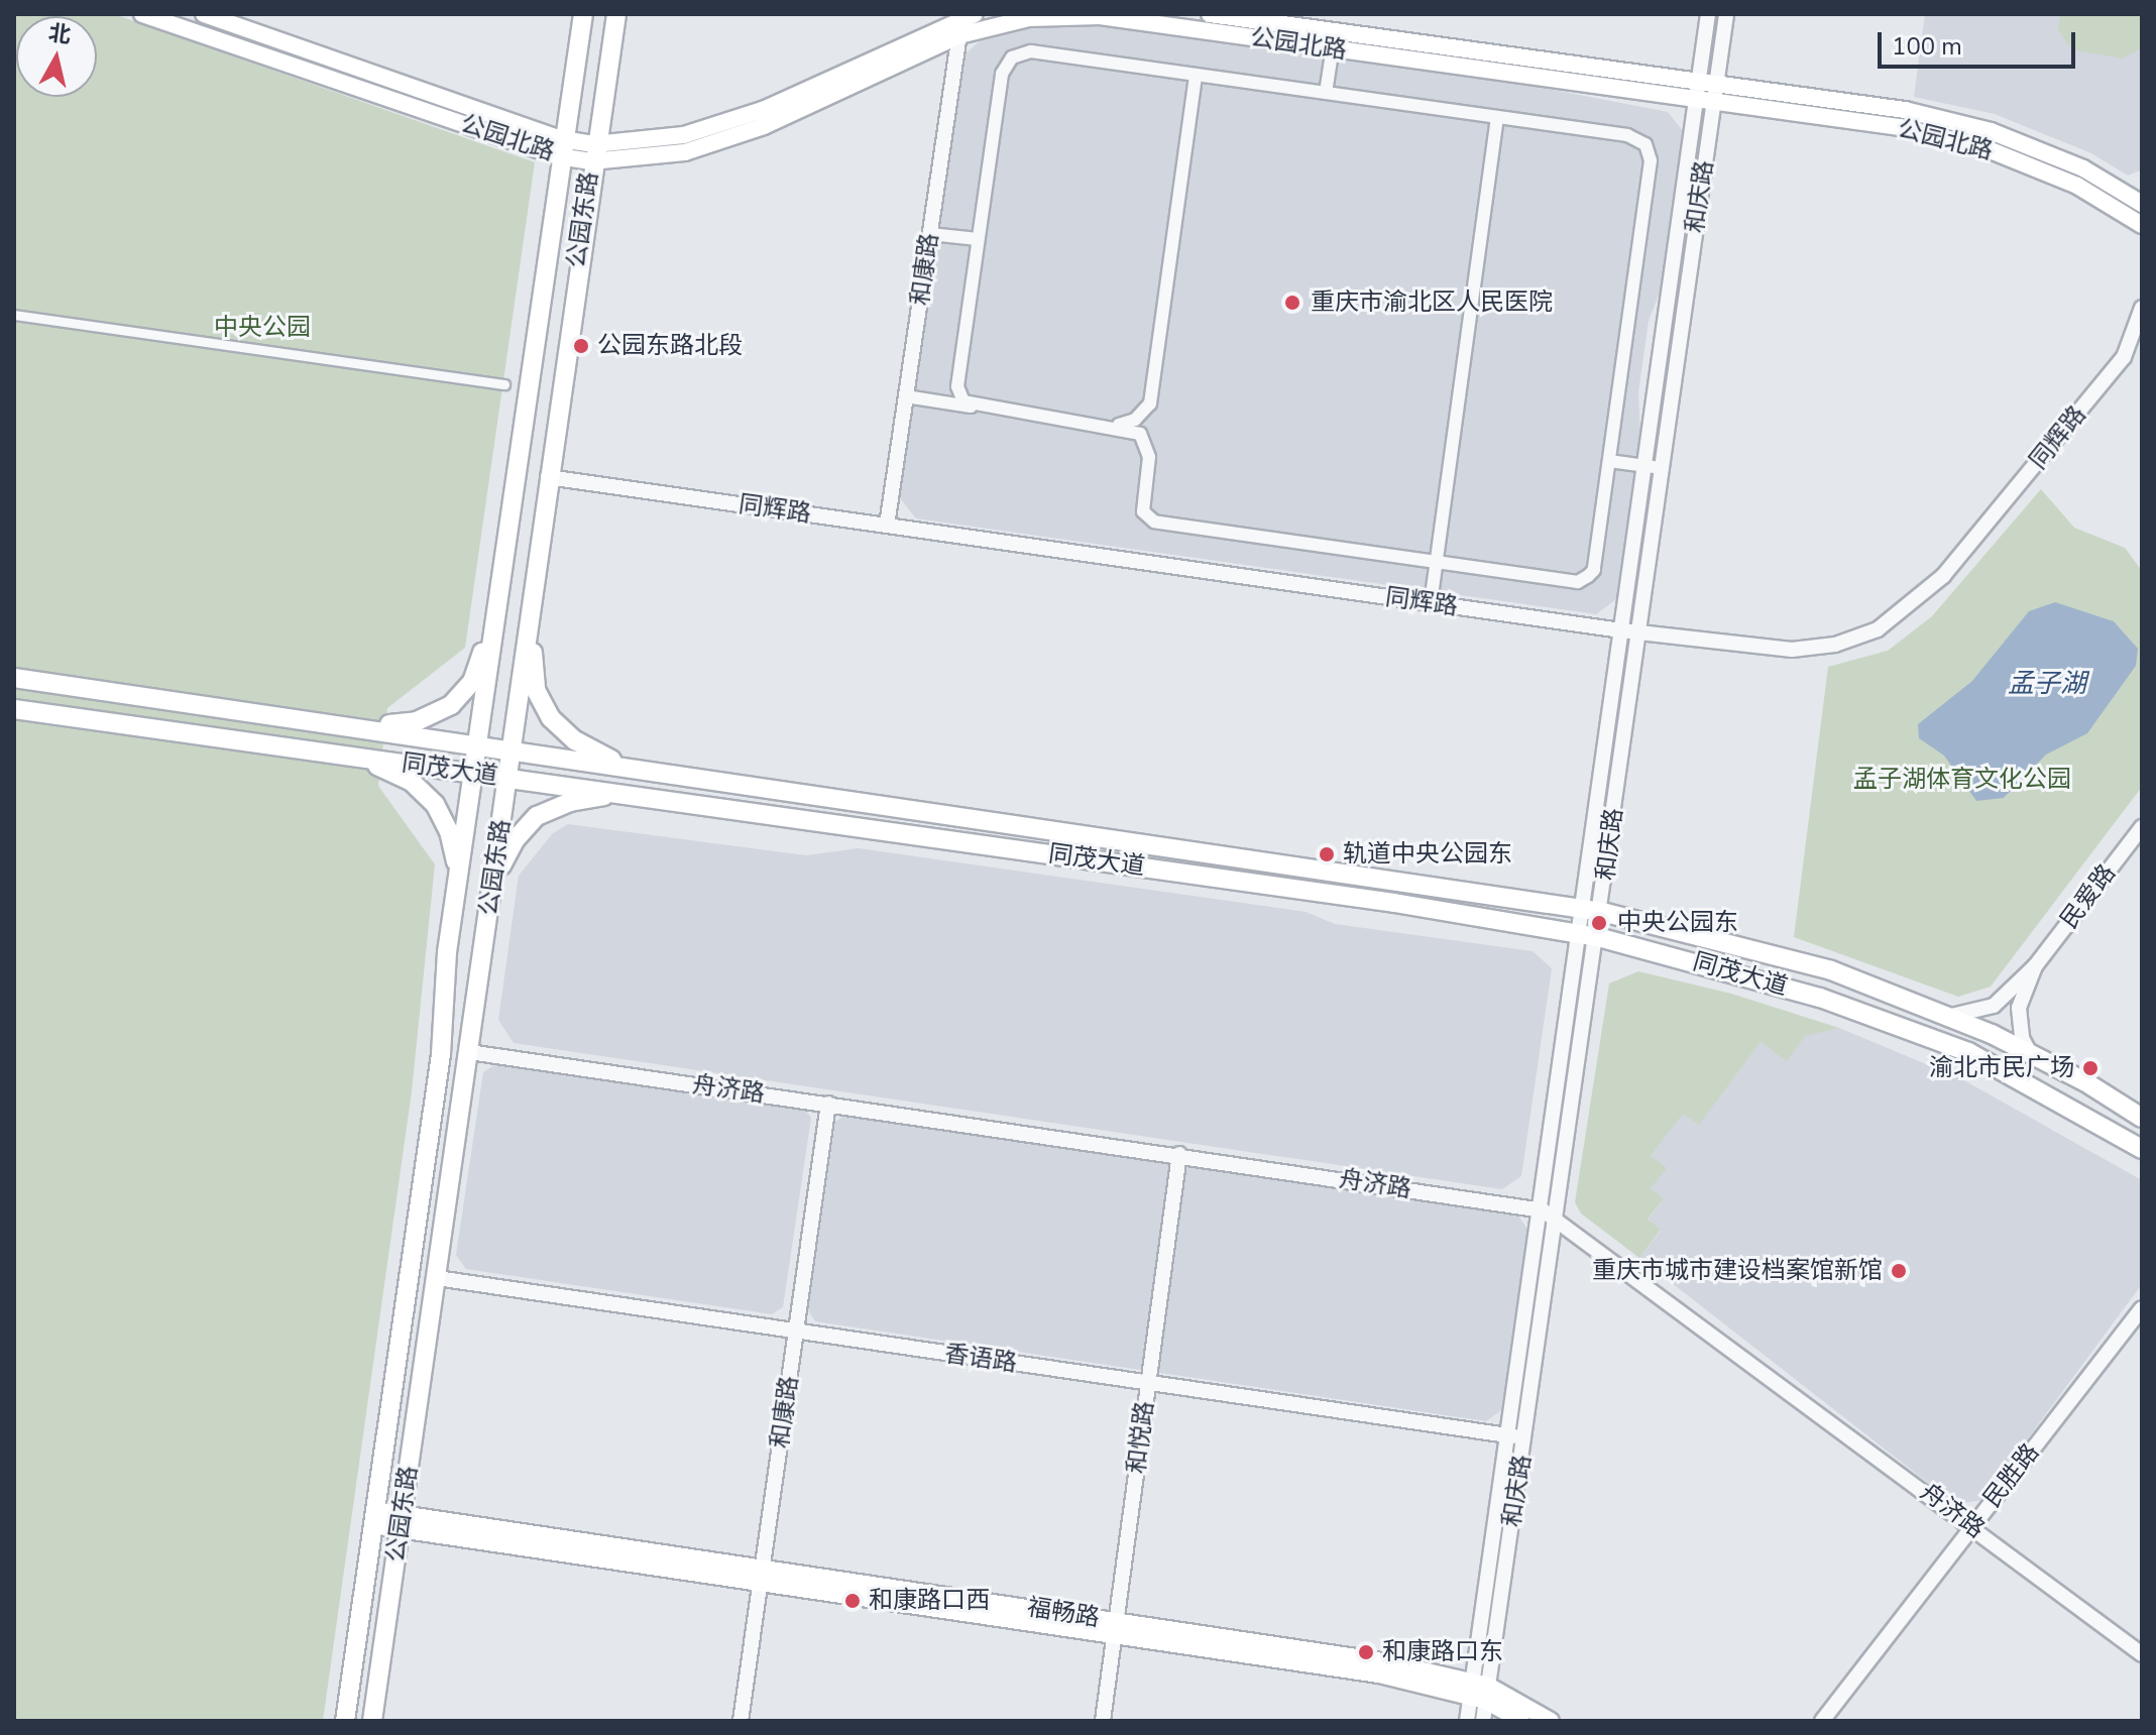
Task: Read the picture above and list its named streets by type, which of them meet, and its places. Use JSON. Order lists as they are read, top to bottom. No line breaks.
{"streets":{"main road":["公园北路","公园东路","同茂大道","福畅路"],"street":["和庆路","和康路","同辉路","民爱路","舟济路","香语路","和悦路","民胜路"]},"crossings":[["公园北路","和庆路"],["公园北路","公园东路"],["公园北路","和康路"],["和庆路","同辉路"],["和庆路","同茂大道"],["和庆路","舟济路"],["和庆路","香语路"],["和庆路","福畅路"],["公园东路","同辉路"],["公园东路","同茂大道"],["公园东路","舟济路"],["公园东路","香语路"],["公园东路","福畅路"],["和康路","同辉路"],["和康路","舟济路"],["和康路","香语路"],["和康路","福畅路"],["舟济路","和悦路"],["舟济路","民胜路"],["香语路","和悦路"],["和悦路","福畅路"]],"water":["孟子湖"],"parks":["中央公园","孟子湖体育文化公园"],"places":["重庆市渝北区人民医院","公园东路北段","轨道中央公园东","中央公园东","渝北市民广场","重庆市城市建设档案馆新馆","和康路口西","和康路口东"],"scale_bar":"100 m","north":"top"}
